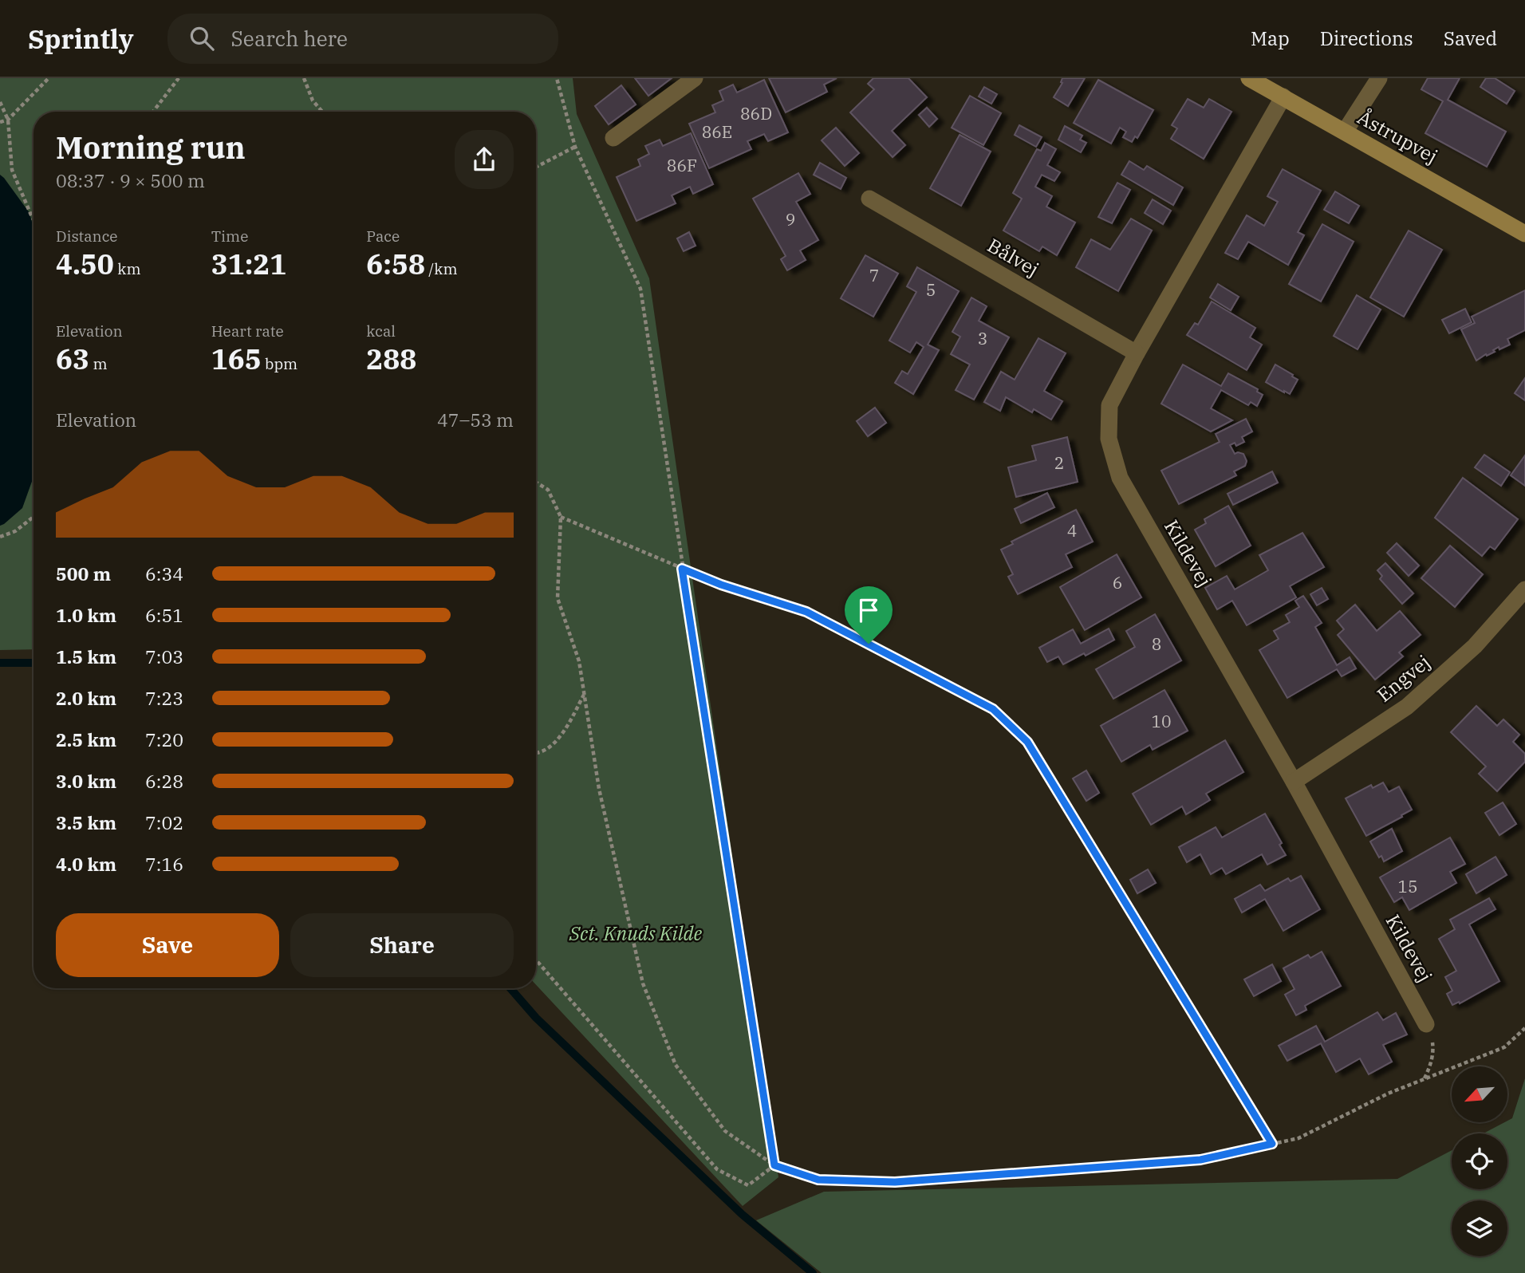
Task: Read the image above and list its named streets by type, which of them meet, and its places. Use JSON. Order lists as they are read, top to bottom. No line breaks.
{"streets":{"street":["Åstrupvej","Bålvej","Kildevej","Engvej"]},"crossings":[["Åstrupvej","Kildevej"],["Bålvej","Kildevej"],["Kildevej","Engvej"]],"parks":["Sct. Knuds Kilde"],"house_numbers":["86D","86E","86F","9","7","5","3","2","4","6","8","10","15"],"north":"bottom left","page":{"header":"Sprintly","search":"Search here","nav":["Map","Directions","Saved"],"heading":["Morning run","08:37 · 9 × 500 m"],"stats":[["Distance","4.50 km"],["Time","31:21"],["Pace","6:58 /km"],["Elevation","63 m"],["Heart rate","165 bpm"],["kcal","288"]],"chart":["Elevation","47–53 m"],"list":[{"name":"500 m","note":"6:34"},{"name":"1.0 km","note":"6:51"},{"name":"1.5 km","note":"7:03"},{"name":"2.0 km","note":"7:23"},{"name":"2.5 km","note":"7:20"},{"name":"3.0 km","note":"6:28"},{"name":"3.5 km","note":"7:02"},{"name":"4.0 km","note":"7:16"}],"buttons":["Save","Share"]}}
